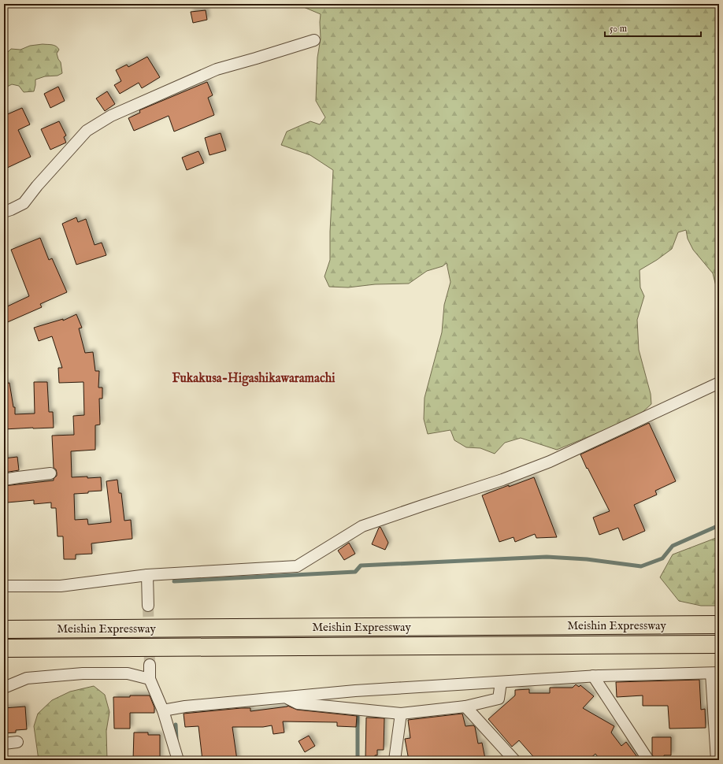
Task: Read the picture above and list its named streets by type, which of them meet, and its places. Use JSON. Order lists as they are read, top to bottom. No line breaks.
{"streets":{"highway":["Meishin Expressway"]},"districts":["Fukakusa-Higashikawaramachi"],"scale_bar":"50 m"}
